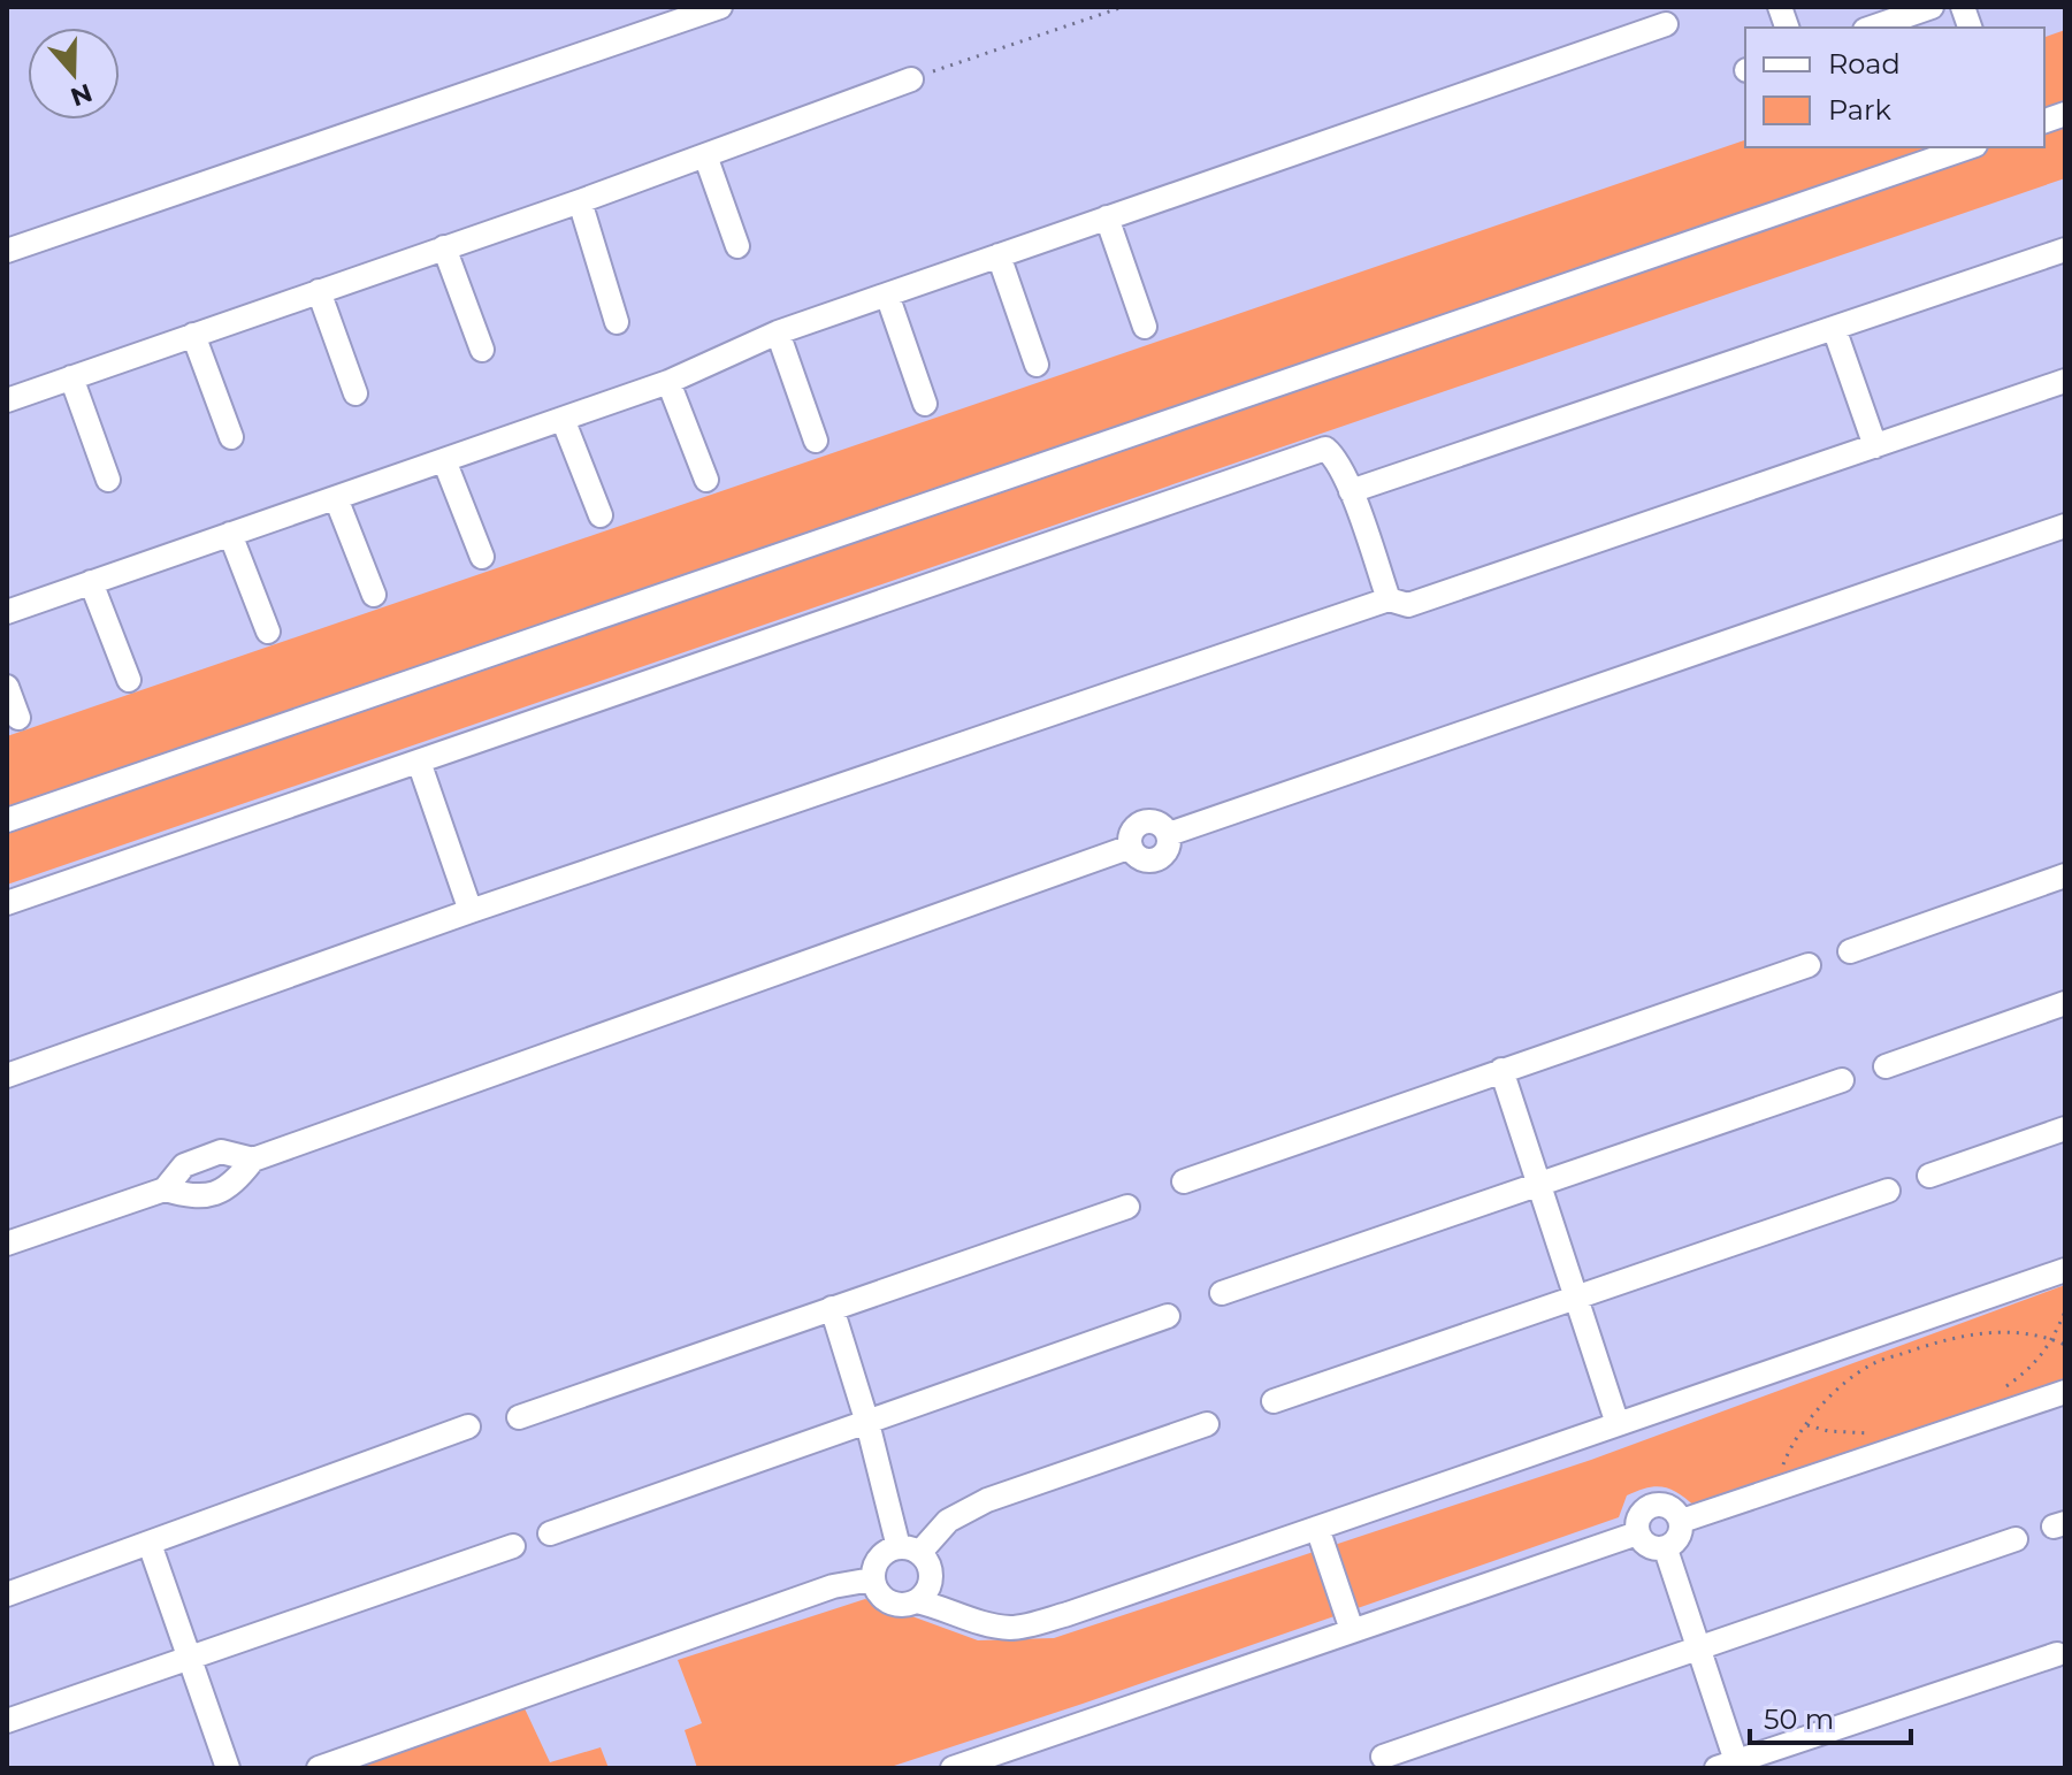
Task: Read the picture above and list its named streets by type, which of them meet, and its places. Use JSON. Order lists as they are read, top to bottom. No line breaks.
{"legend":["Road","Park"],"scale_bar":"50 m","north":"bottom"}
